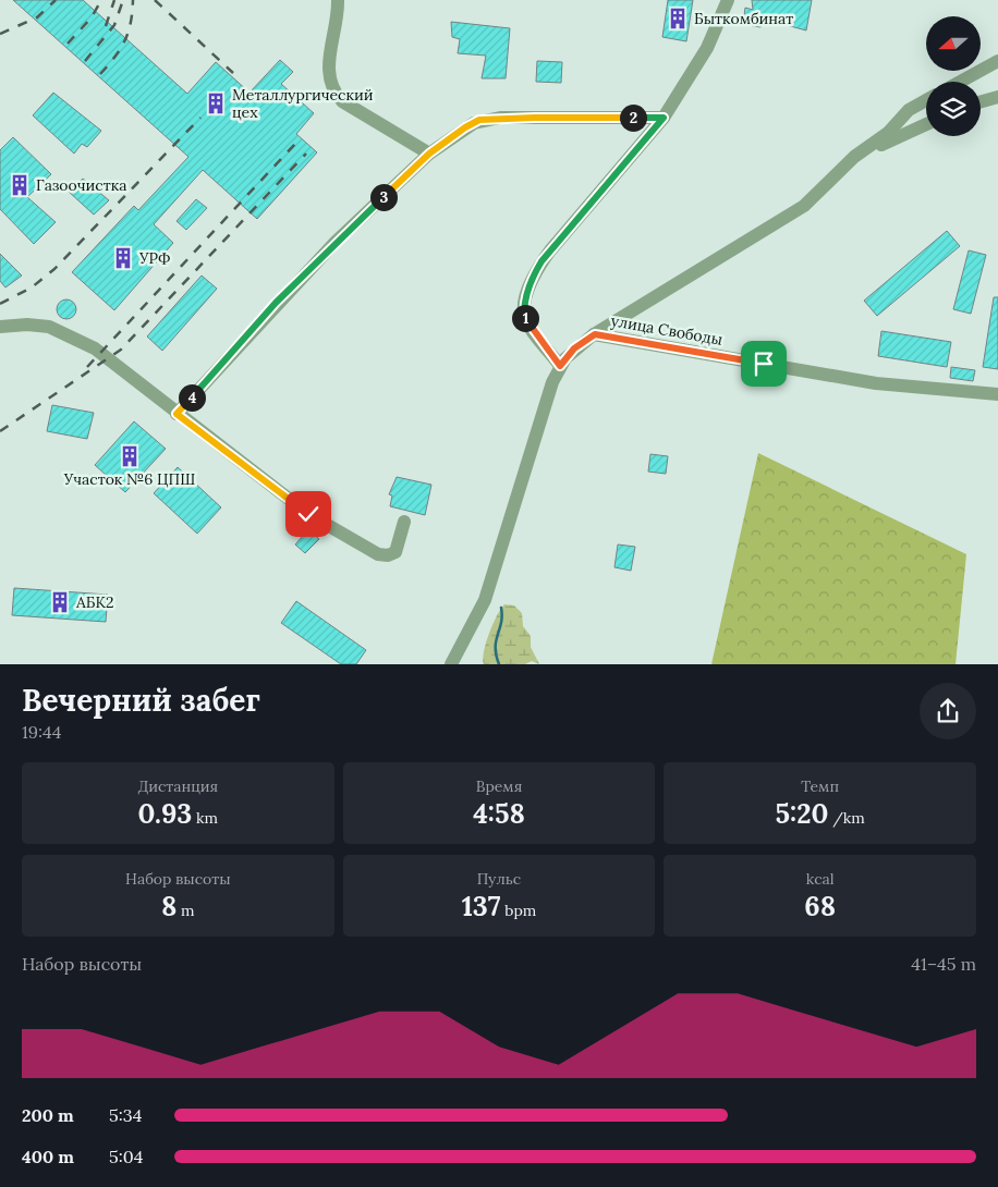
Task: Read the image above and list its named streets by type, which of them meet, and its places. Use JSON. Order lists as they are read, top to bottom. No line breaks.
{"streets":{"street":["улица Свободы"]},"places":{"building":["Быткомбинат","Металлургический цех","Газоочистка","УРФ","Участок №6 ЦПШ","АБК2"]},"north":"left","page":{"pins":["2","3","1","4"],"heading":["Вечерний забег","19:44"],"stats":[["Дистанция","0.93 km"],["Время","4:58"],["Темп","5:20 /km"],["Набор высоты","8 m"],["Пульс","137 bpm"],["kcal","68"]],"chart":["Набор высоты","41–45 m"],"list":[{"name":"200 m","note":"5:34"},{"name":"400 m","note":"5:04"}]}}
